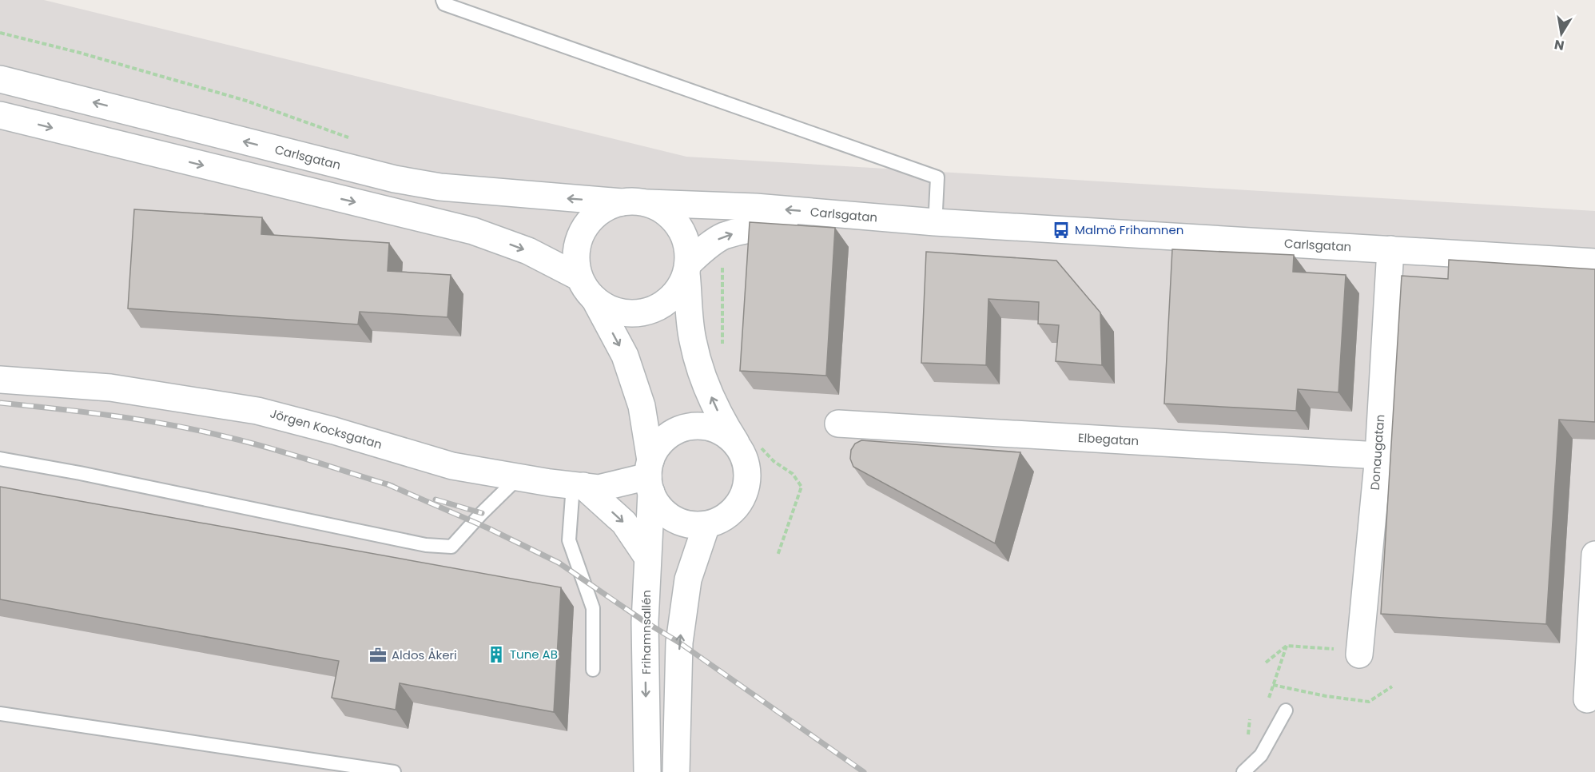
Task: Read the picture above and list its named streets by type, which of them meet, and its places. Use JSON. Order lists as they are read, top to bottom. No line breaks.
{"streets":{"street":["Carlsgatan","Jörgen Kocksgatan","Elbegatan","Donaugatan","Frihamnsallén"]},"crossings":[["Carlsgatan","Donaugatan"],["Carlsgatan","Frihamnsallén"],["Jörgen Kocksgatan","Frihamnsallén"],["Elbegatan","Donaugatan"]],"places":{"bus stop":["Malmö Frihamnen"],"building":["Tune AB"],"office":["Aldos Åkeri"]},"north":"bottom"}
